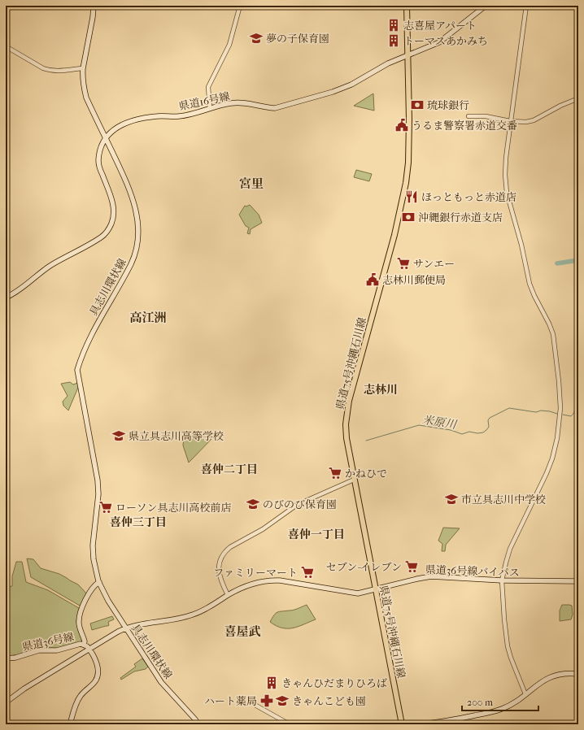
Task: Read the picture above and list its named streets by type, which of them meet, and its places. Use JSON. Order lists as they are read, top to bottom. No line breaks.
{"streets":{"main road":["県道16号線","具志川環状線","県道75号沖縄石川線","県道36号線バイパス","県道36号線"]},"crossings":[["県道16号線","具志川環状線"],["県道16号線","県道75号沖縄石川線"],["具志川環状線","県道36号線バイパス"],["具志川環状線","県道36号線"],["県道75号沖縄石川線","県道36号線バイパス"],["県道36号線バイパス","県道36号線"]],"districts":["宮里","高江洲","志林川","喜仲二丁目","喜仲三丁目","喜仲一丁目","喜屋武"],"water":["米原川"],"places":{"building":["志喜屋アパート","トーマスあかみち","きゃんひだまりひろば"],"school or university":["夢の子保育園","県立具志川高等学校","市立具志川中学校","のびのび保育園","きゃんこども園"],"bank":["琉球銀行","沖縄銀行赤道支店"],"public building":["うるま警察署赤道交番","志林川郵便局"],"restaurant":["ほっともっと赤道店"],"supermarket":["サンエー","かねひで","ローソン具志川高校前店","セブン-イレブン","ファミリーマート"],"pharmacy":["ハート薬局"]},"scale_bar":"200 m"}
